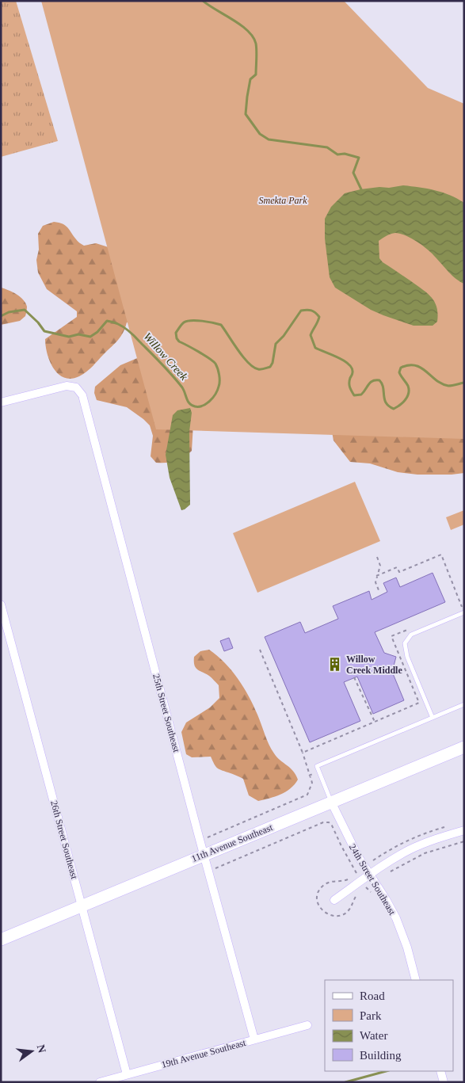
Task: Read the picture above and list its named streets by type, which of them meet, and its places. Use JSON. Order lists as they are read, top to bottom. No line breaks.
{"streets":{"main road":["11th Avenue Southeast"],"street":["25th Street Southeast","26th Street Southeast","24th Street Southeast","19th Avenue Southeast"]},"crossings":[["25th Street Southeast","11th Avenue Southeast"],["25th Street Southeast","19th Avenue Southeast"],["26th Street Southeast","11th Avenue Southeast"],["26th Street Southeast","19th Avenue Southeast"],["11th Avenue Southeast","24th Street Southeast"]],"water":["Willow Creek"],"parks":["Smekta Park"],"places":{"building":["Willow Creek Middle"]},"legend":["Road","Park","Water","Building"],"north":"right"}
